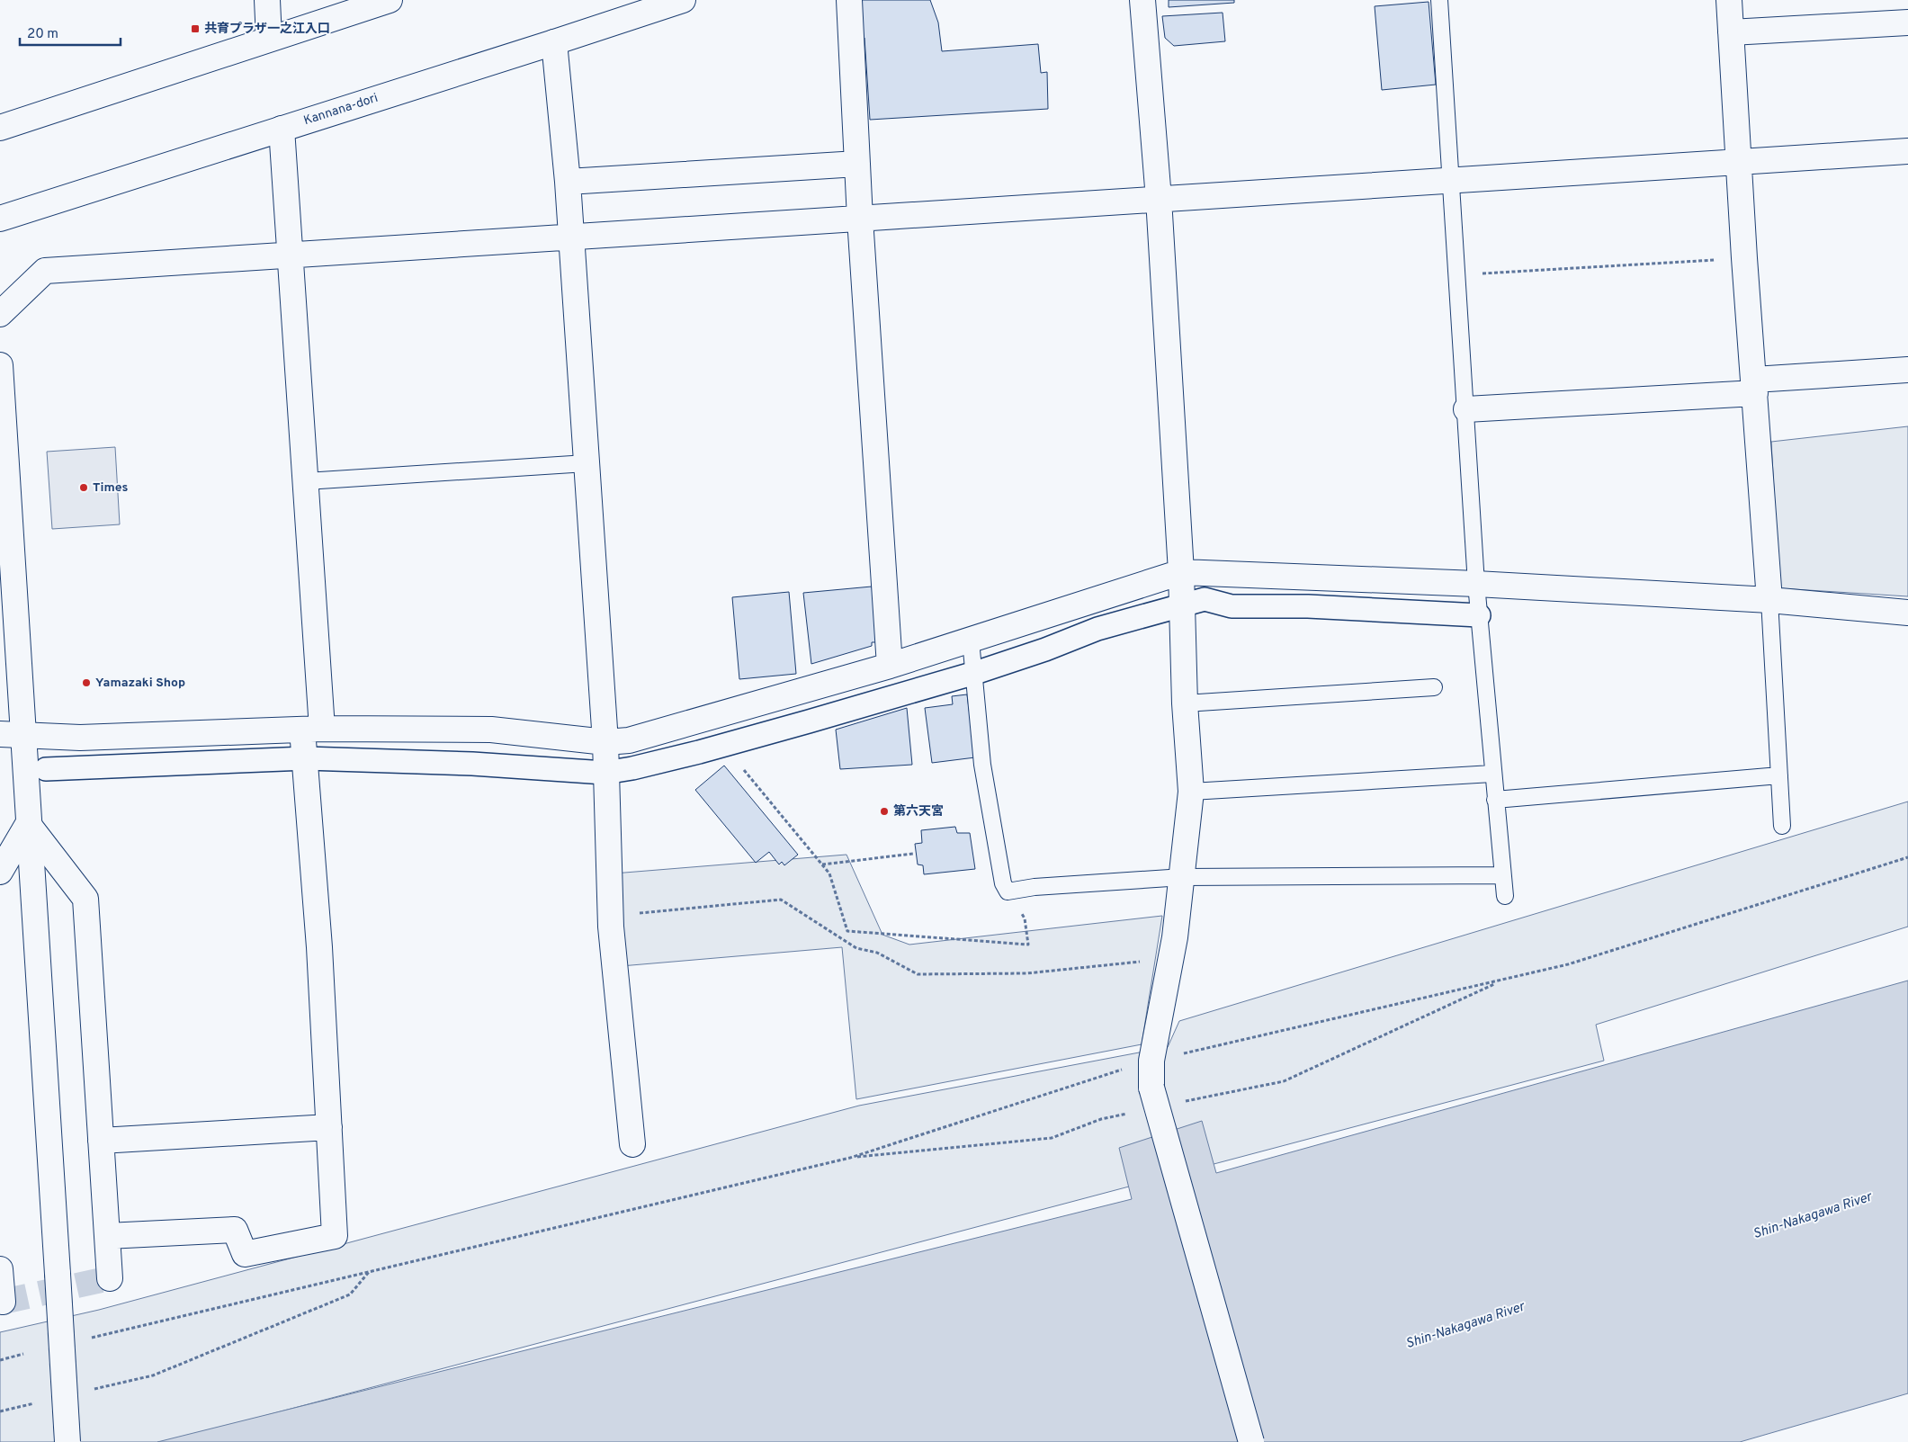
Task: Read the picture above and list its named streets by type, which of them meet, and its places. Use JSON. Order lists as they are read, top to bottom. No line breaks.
{"streets":{"street":["Kannana-dori"]},"water":["Shin-Nakagawa River"],"places":{"transit":["共育プラザ一之江入口"],"other":["Times","Yamazaki Shop","第六天宮"]},"scale_bar":"20 m"}
